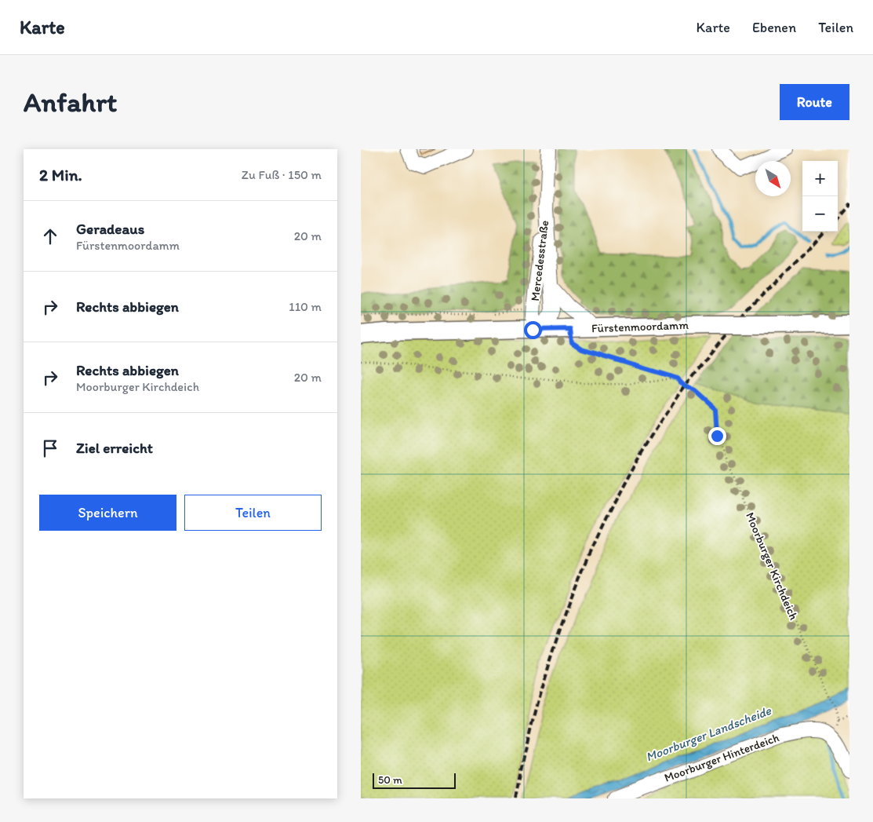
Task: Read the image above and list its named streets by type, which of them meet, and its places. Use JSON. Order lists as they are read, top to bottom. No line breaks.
{"streets":{"main road":["Fürstenmoordamm"],"street":["Mercedesstraße","Moorburger Hinterdeich"],"path":["Moorburger Kirchdeich"]},"crossings":[["Mercedesstraße","Fürstenmoordamm"]],"water":["Moorburger Landscheide"],"scale_bar":"50 m","north":"bottom right","page":{"header":"Karte","nav":["Karte","Ebenen","Teilen"],"buttons":["Route",["Speichern","Teilen"]],"title":"Anfahrt","heading":["2 Min.","Zu Fuß · 150 m"],"map_buttons":["+","−"],"list":[["Geradeaus","Fürstenmoordamm","20 m"],["Rechts abbiegen","110 m"],["Rechts abbiegen","Moorburger Kirchdeich","20 m"],"Ziel erreicht"],"scale":"50 m"}}
